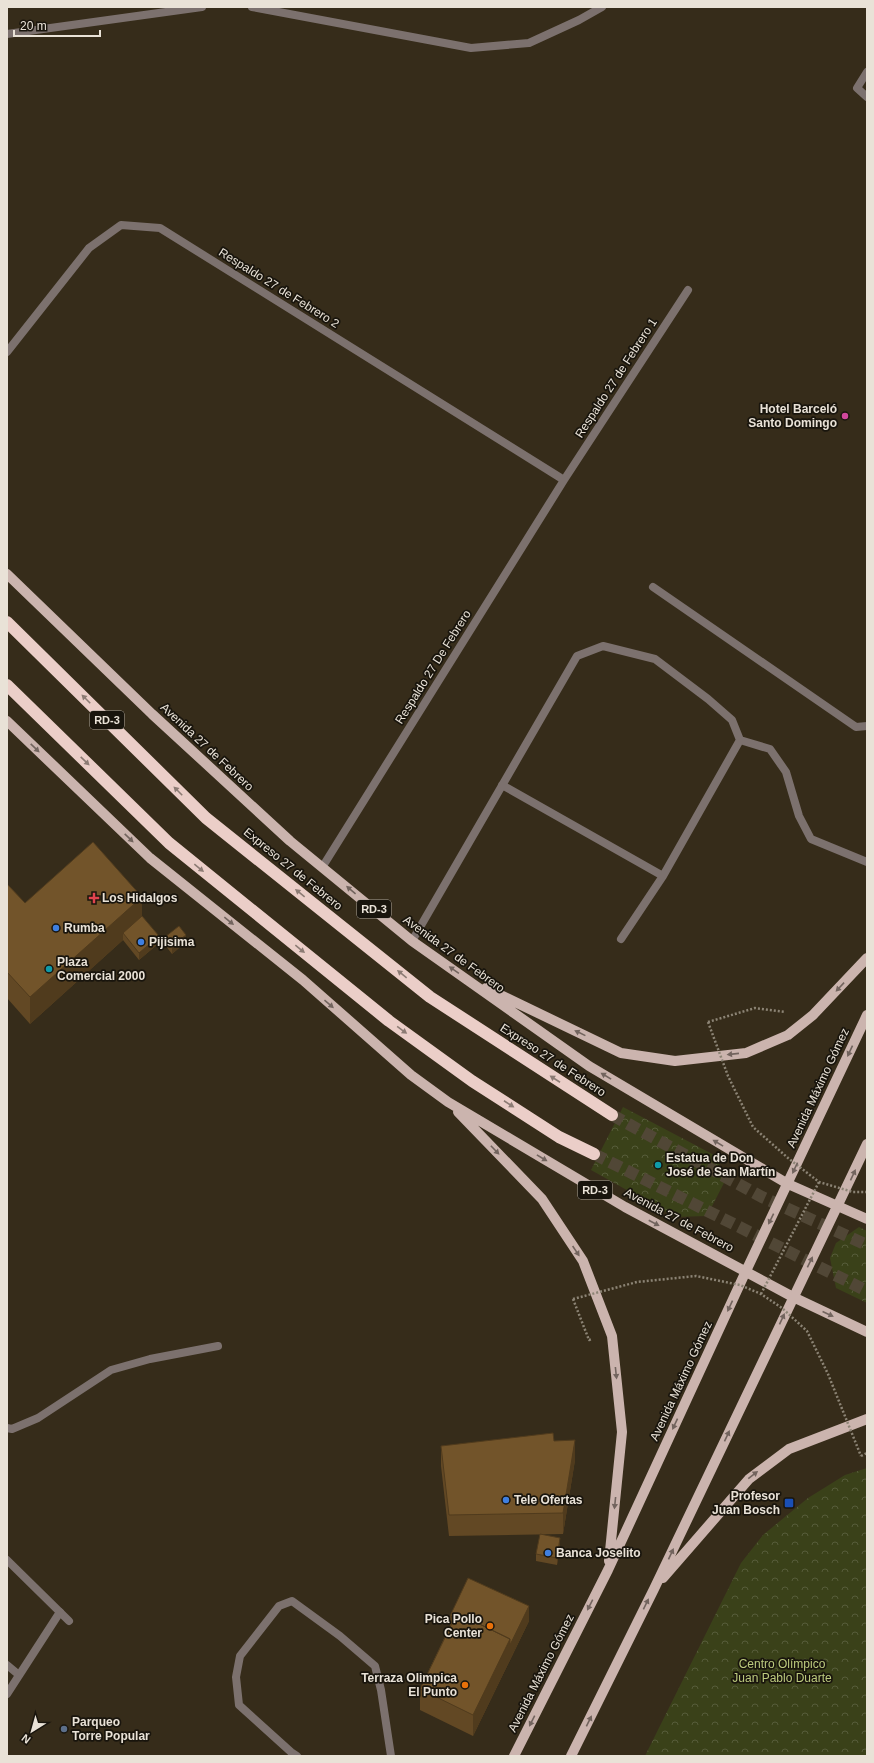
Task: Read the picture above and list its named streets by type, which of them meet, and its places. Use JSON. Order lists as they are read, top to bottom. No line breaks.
{"streets":{"highway":["RD-3","Expreso 27 de Febrero"],"main road":["Avenida 27 de Febrero","Avenida Máximo Gómez"],"street":["Respaldo 27 de Febrero 2","Respaldo 27 de Febrero 1","Respaldo 27 De Febrero"]},"crossings":[["Respaldo 27 de Febrero 2","Respaldo 27 de Febrero 1"],["Respaldo 27 de Febrero 2","Respaldo 27 De Febrero"],["Respaldo 27 de Febrero 1","Respaldo 27 De Febrero"],["Respaldo 27 De Febrero","Avenida 27 de Febrero"],["Avenida 27 de Febrero","Avenida Máximo Gómez"]],"parks":["Centro Olímpico Juan Pablo Duarte"],"places":{"other":["Hotel Barceló Santo Domingo","Rumba","Pijisima","Plaza Comercial 2000","Estatua de Don José de San Martín","Tele Ofertas","Banca Joselito","Pica Pollo Center","Terraza Olimpica El Punto","Parqueo Torre Popular"],"health":["Los Hidalgos"],"transit":["Profesor Juan Bosch"]},"scale_bar":"20 m","north":"bottom left"}
